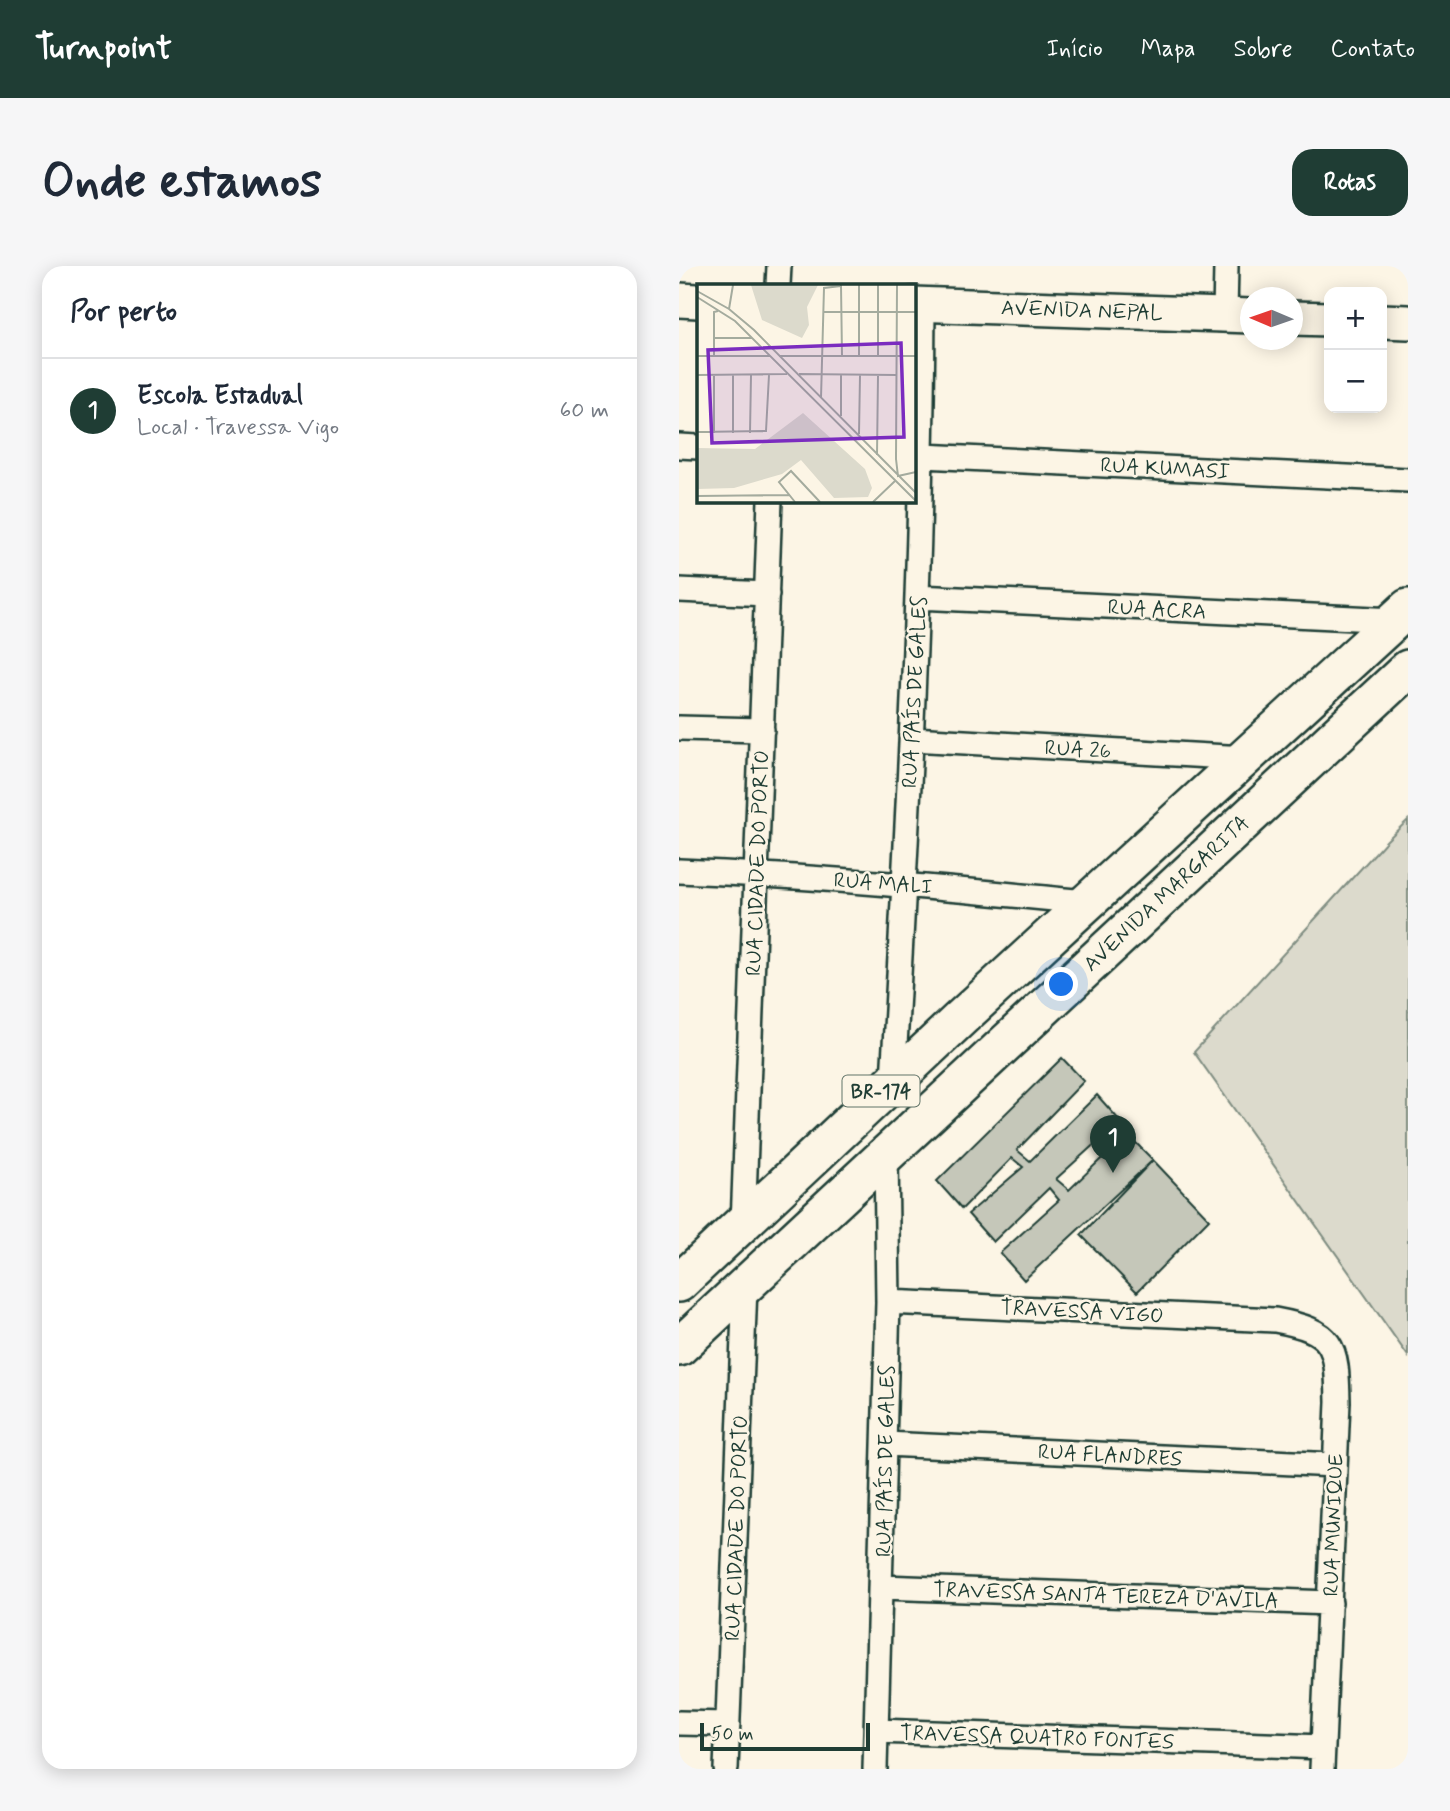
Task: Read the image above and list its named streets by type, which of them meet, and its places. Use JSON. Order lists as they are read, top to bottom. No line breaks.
{"streets":{"main road":["AVENIDA MARGARITA","BR-174"],"street":["AVENIDA NEPAL","RUA KUMASI","RUA ACRA","RUA PAÍS DE GALES","RUA 26","RUA CIDADE DO PORTO","RUA MALI","TRAVESSA VIGO","RUA FLANDRES","RUA MUNIQUE","TRAVESSA SANTA TEREZA D'AVILA","TRAVESSA QUATRO FONTES"]},"crossings":[["AVENIDA NEPAL","RUA PAÍS DE GALES"],["RUA KUMASI","RUA PAÍS DE GALES"],["RUA ACRA","RUA PAÍS DE GALES"],["RUA ACRA","BR-174"],["RUA PAÍS DE GALES","RUA 26"],["RUA PAÍS DE GALES","RUA MALI"],["RUA PAÍS DE GALES","AVENIDA MARGARITA"],["RUA PAÍS DE GALES","BR-174"],["RUA PAÍS DE GALES","TRAVESSA VIGO"],["RUA PAÍS DE GALES","RUA FLANDRES"],["RUA PAÍS DE GALES","TRAVESSA SANTA TEREZA D'AVILA"],["RUA PAÍS DE GALES","TRAVESSA QUATRO FONTES"],["RUA 26","BR-174"],["RUA CIDADE DO PORTO","RUA MALI"],["RUA CIDADE DO PORTO","AVENIDA MARGARITA"],["RUA CIDADE DO PORTO","BR-174"],["RUA MALI","BR-174"],["TRAVESSA VIGO","RUA MUNIQUE"],["RUA FLANDRES","RUA MUNIQUE"],["RUA MUNIQUE","TRAVESSA SANTA TEREZA D'AVILA"],["RUA MUNIQUE","TRAVESSA QUATRO FONTES"]],"scale_bar":"50 m","north":"left","page":{"header":"Turnpoint","nav":["Início","Mapa","Sobre","Contato"],"buttons":"Rotas","title":"Onde estamos","heading":"Por perto","map_buttons":["+","−"],"list":[{"mark":"1","name":"Escola Estadual","note":"Local · Travessa Vigo","value":"60 m"}],"pins":"1","scale":"50 m"}}
